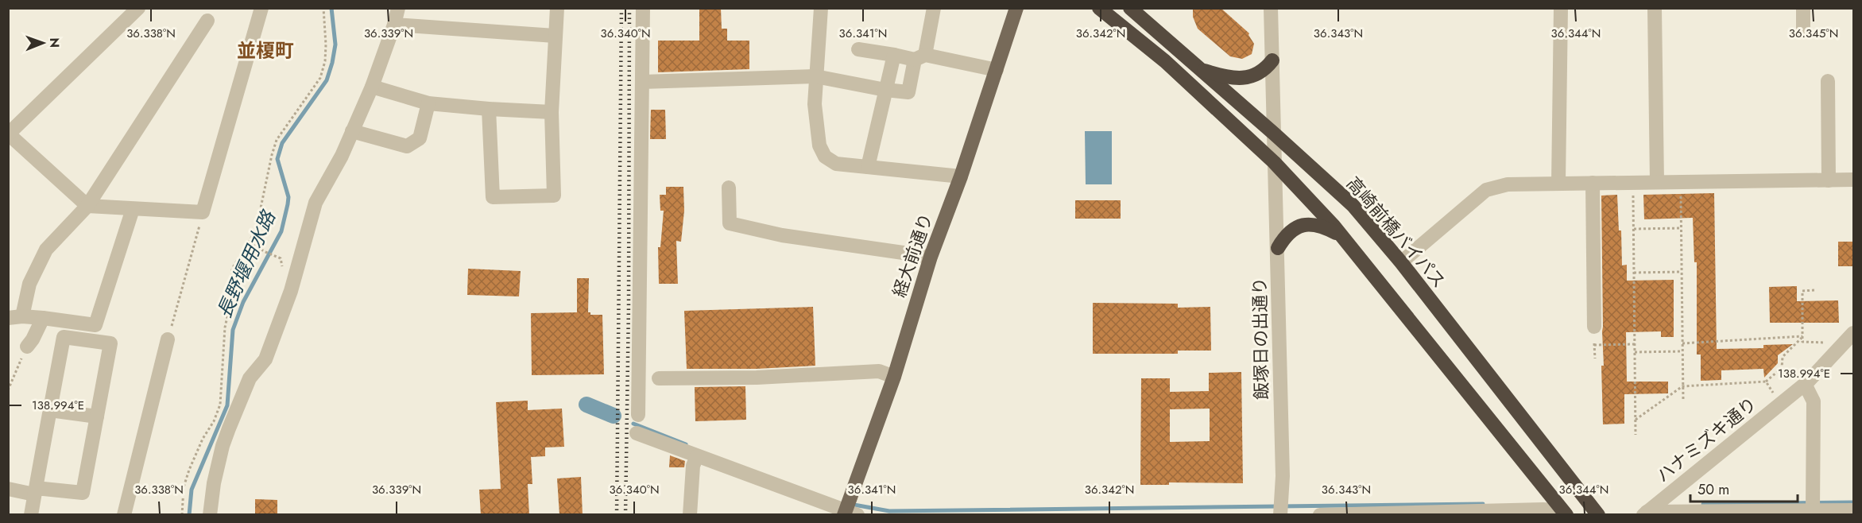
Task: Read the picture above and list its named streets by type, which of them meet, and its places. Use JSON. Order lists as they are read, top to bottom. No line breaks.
{"streets":{"highway":["高崎前橋バイパス"],"main road":["経大前通り"],"street":["飯塚日の出通り","ハナミズキ通り"]},"crossings":[["高崎前橋バイパス","飯塚日の出通り"]],"districts":["並榎町"],"water":["長野堰用水路"],"scale_bar":"50 m","north":"right","coordinates":["36.338°N","36.339°N","36.340°N","36.341°N","36.342°N","36.343°N","36.344°N","36.345°N","138.994°E"]}
